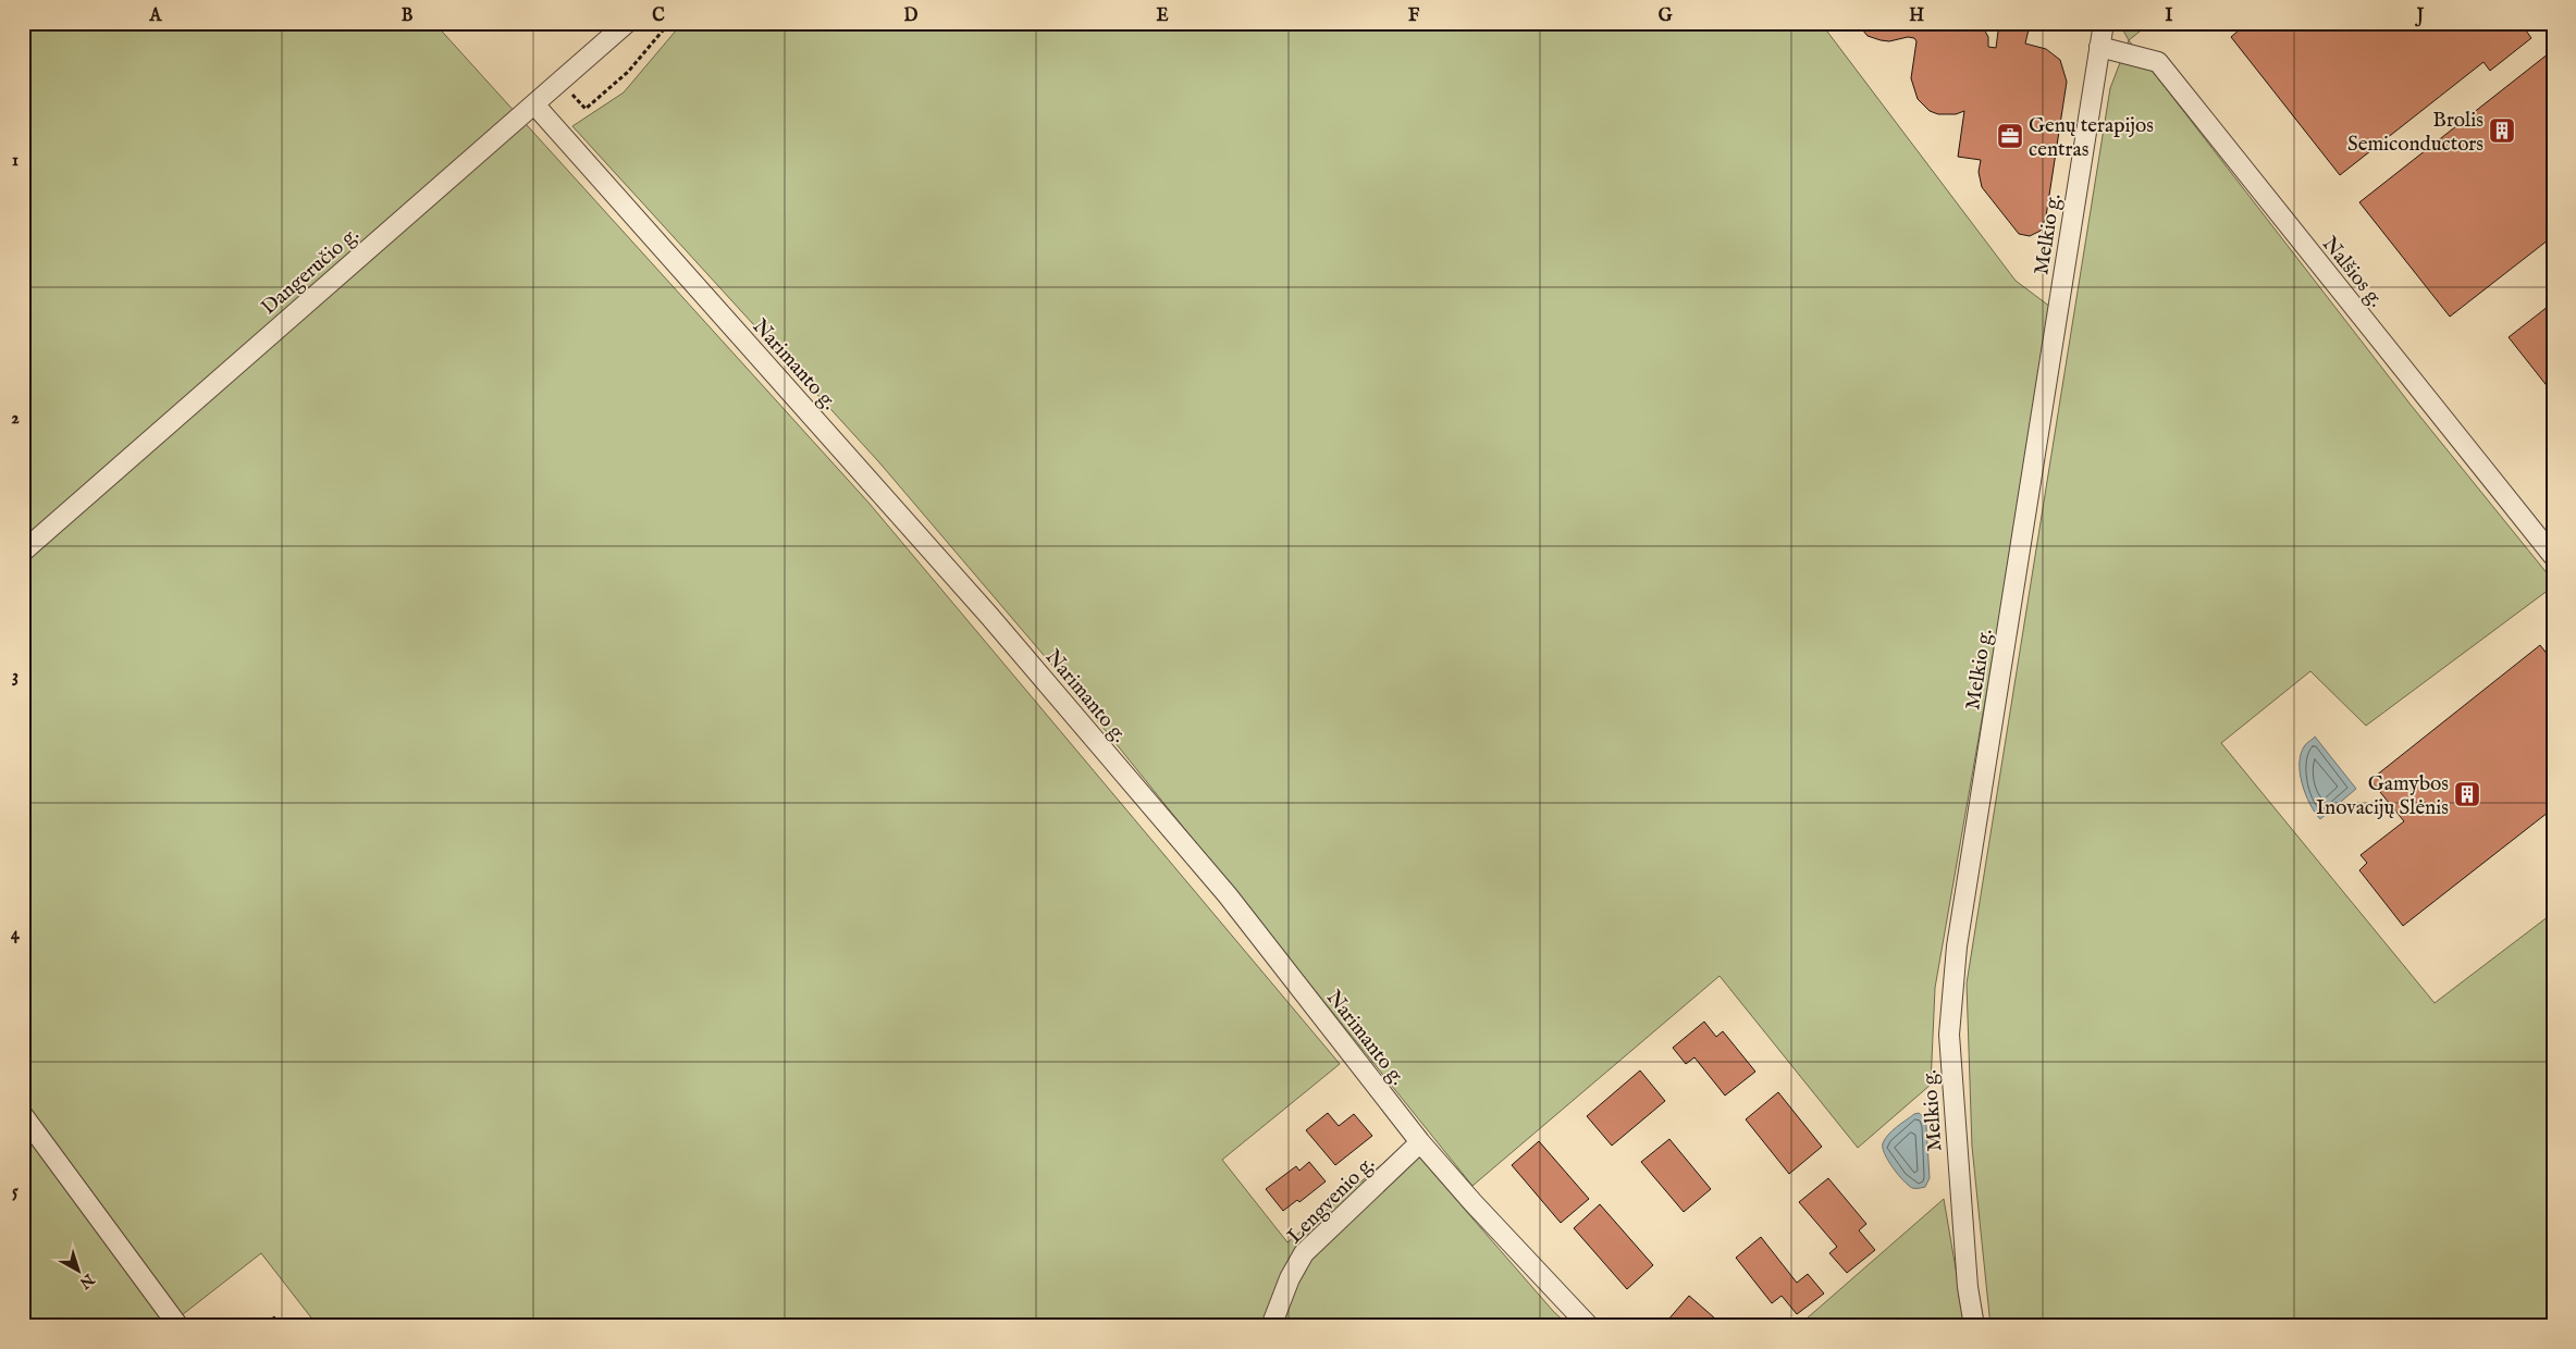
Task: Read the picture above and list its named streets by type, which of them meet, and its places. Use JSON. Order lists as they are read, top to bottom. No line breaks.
{"streets":{"street":["Melkio g.","Dangeručio g.","Nalšios g.","Narimanto g.","Lengvenio g."]},"crossings":[["Melkio g.","Nalšios g."],["Dangeručio g.","Narimanto g."],["Narimanto g.","Lengvenio g."]],"places":{"building":["Brolis Semiconductors","Gamybos Inovacijų Slėnis"],"office":["Genų terapijos centras"]},"north":"bottom right","grid":{"columns":["A","B","C","D","E","F","G","H","I","J"],"rows":["1","2","3","4","5"]}}
